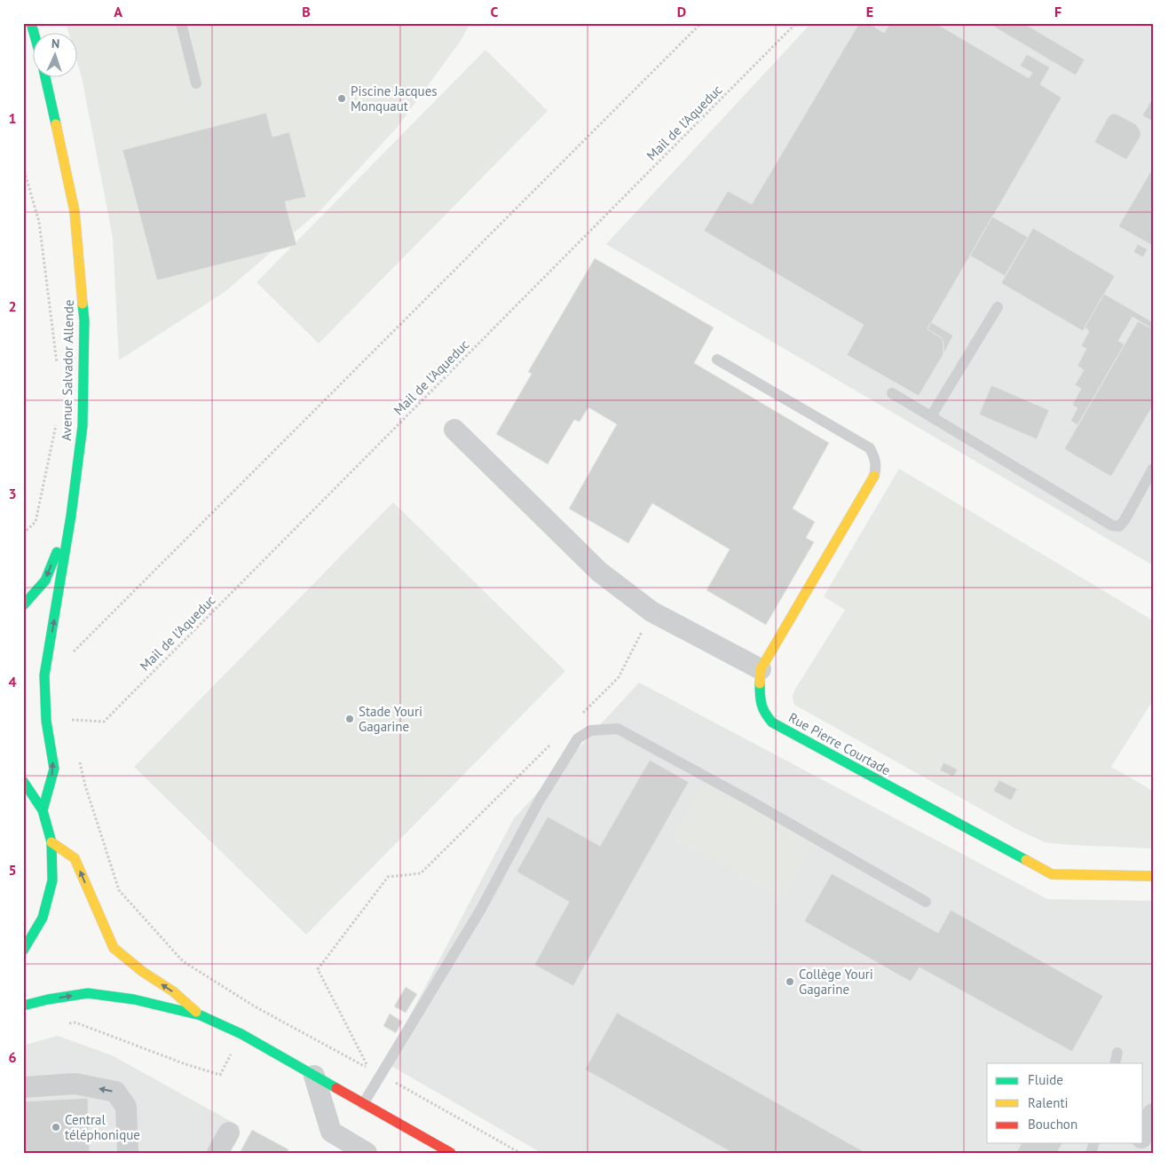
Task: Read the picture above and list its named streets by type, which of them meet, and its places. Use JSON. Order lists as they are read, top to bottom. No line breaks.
{"streets":{"street":["Avenue Salvador Allende","Rue Pierre Courtade"],"path":["Mail de l'Aqueduc"]},"places":["Piscine Jacques Monquaut","Stade Youri Gagarine","Collège Youri Gagarine","Central téléphonique"],"legend":["Fluide","Ralenti","Bouchon"],"north":"top","grid":{"columns":["A","B","C","D","E","F"],"rows":["1","2","3","4","5","6"]}}
